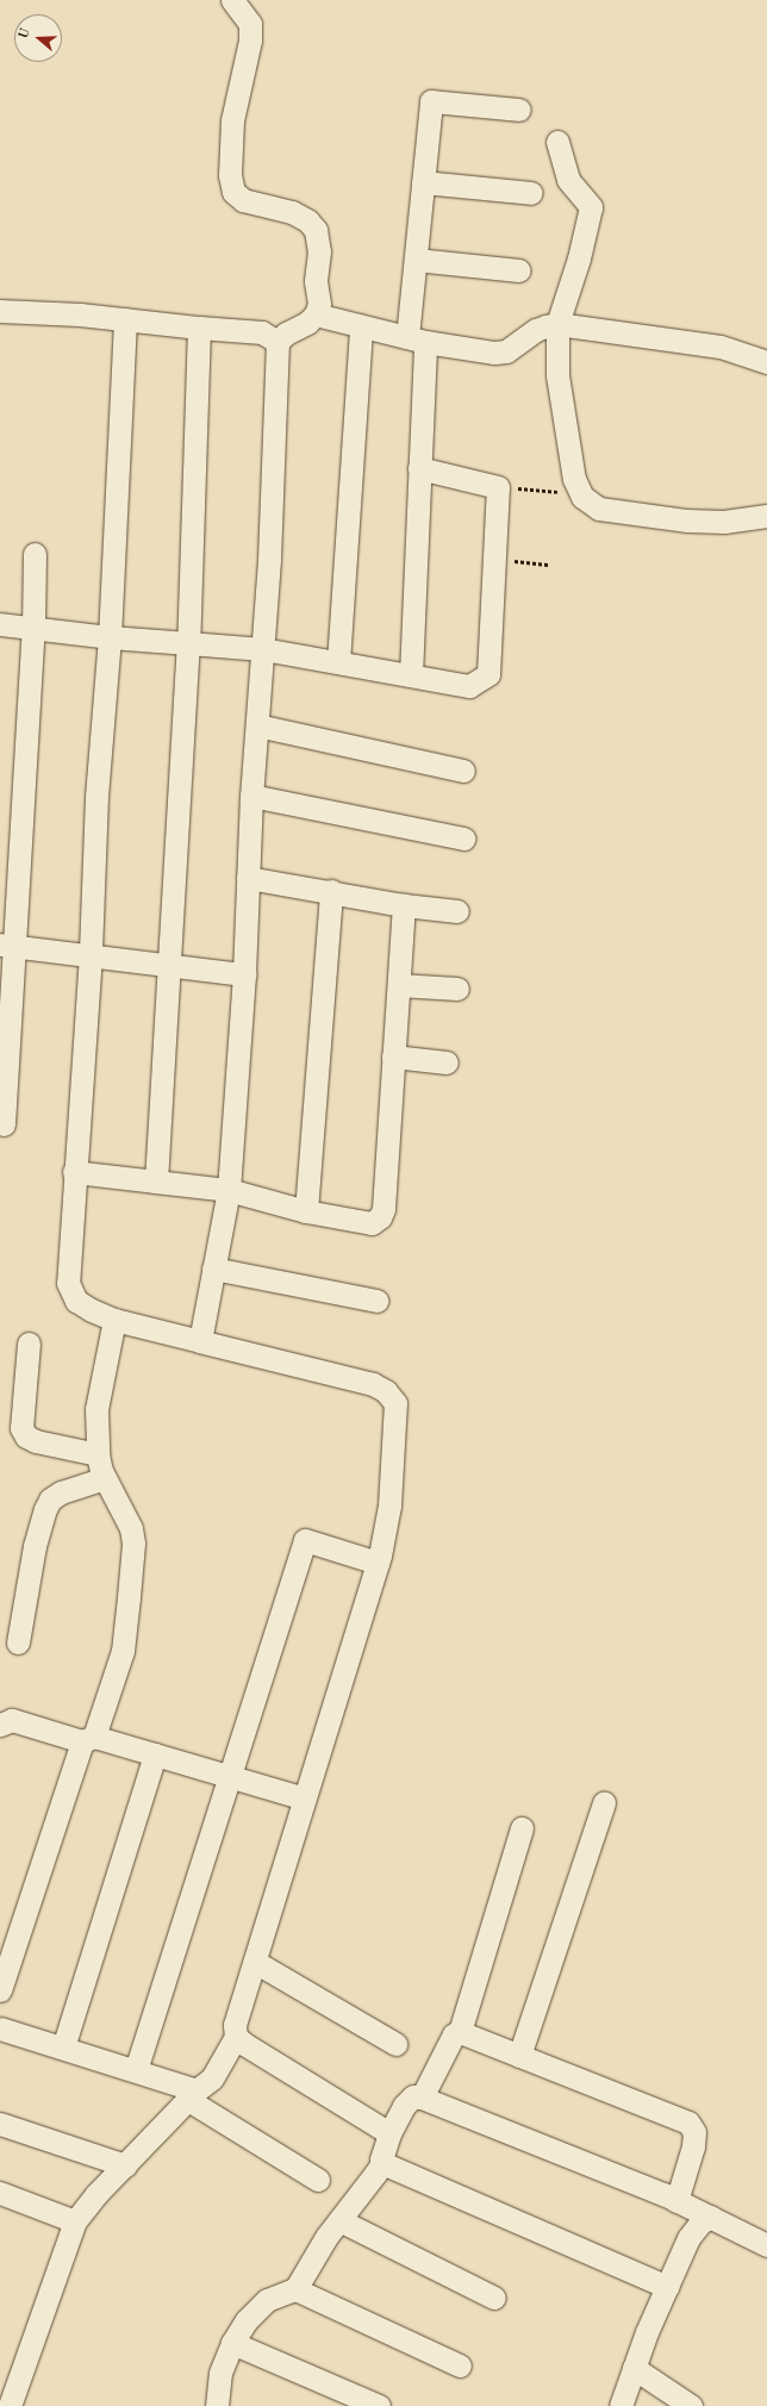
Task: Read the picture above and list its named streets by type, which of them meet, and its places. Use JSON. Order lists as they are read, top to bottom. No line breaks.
{"north":"left"}
